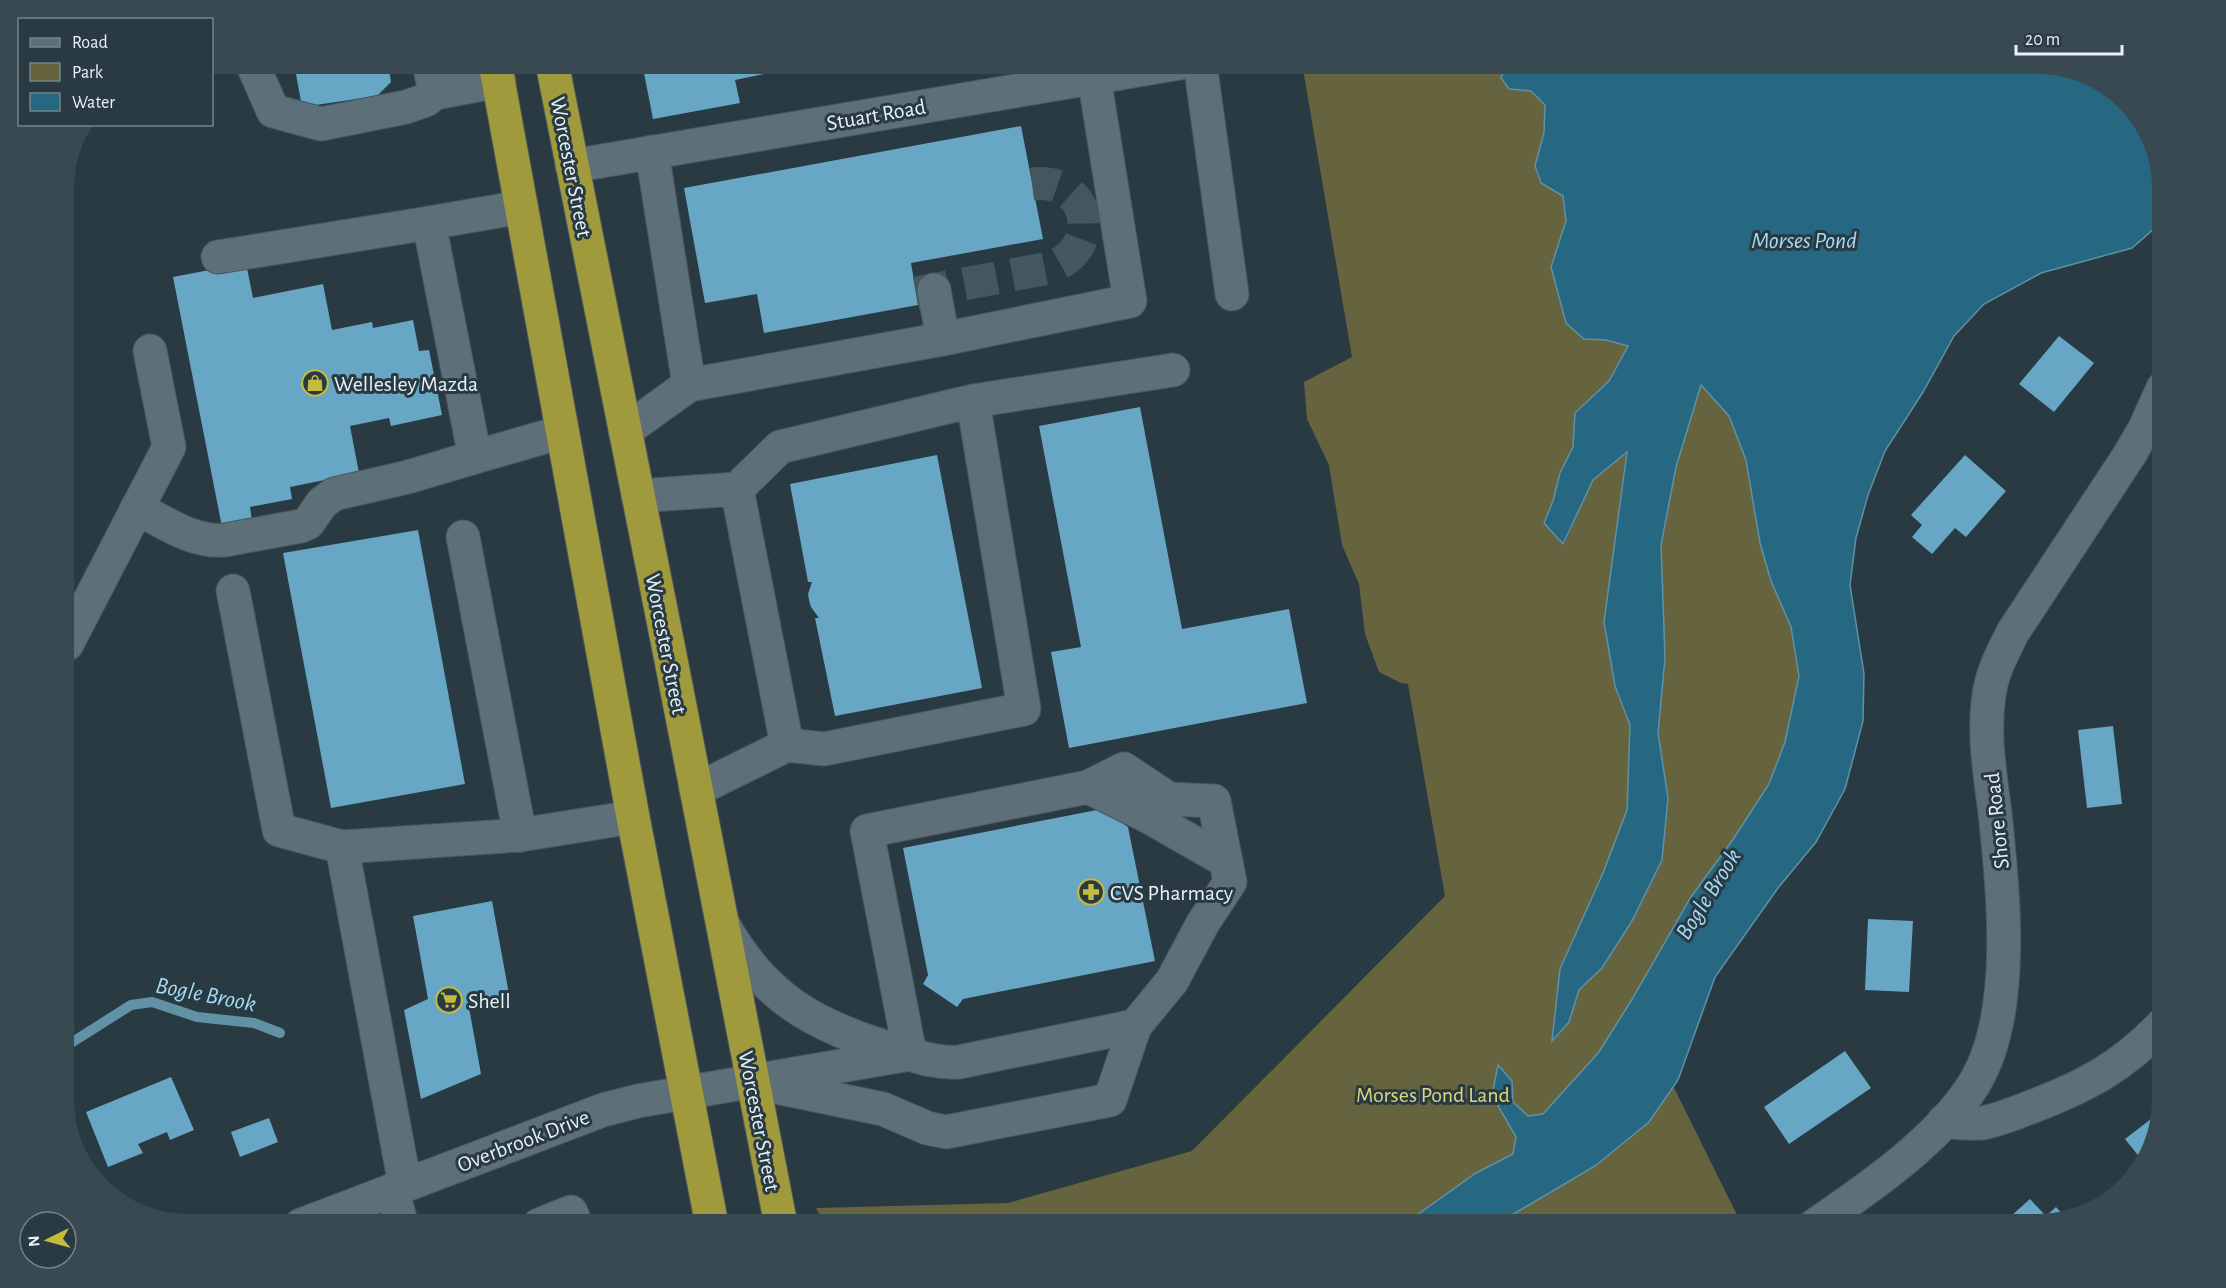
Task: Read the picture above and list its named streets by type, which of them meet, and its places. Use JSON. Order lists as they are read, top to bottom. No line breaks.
{"streets":{"highway":["Worcester Street"],"street":["Stuart Road","Shore Road","Overbrook Drive"]},"crossings":[["Stuart Road","Worcester Street"],["Worcester Street","Overbrook Drive"]],"water":["Morses Pond","Bogle Brook"],"parks":["Morses Pond Land"],"places":{"shop":["Wellesley Mazda"],"pharmacy":["CVS Pharmacy"],"supermarket":["Shell"]},"legend":["Road","Park","Water"],"scale_bar":"20 m","north":"left"}
